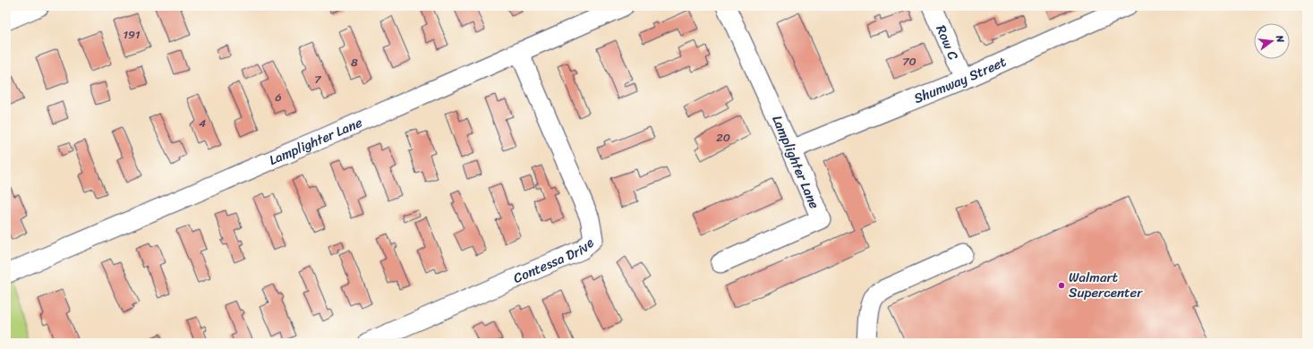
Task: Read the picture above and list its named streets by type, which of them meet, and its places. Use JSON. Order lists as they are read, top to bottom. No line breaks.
{"streets":{"street":["Row C","Shumway Street","Lamplighter Lane","Contessa Drive"]},"crossings":[["Row C","Shumway Street"],["Shumway Street","Lamplighter Lane"],["Lamplighter Lane","Contessa Drive"]],"places":["Walmart Supercenter"],"house_numbers":["191","70","8","7","6","4","20"],"north":"right"}
